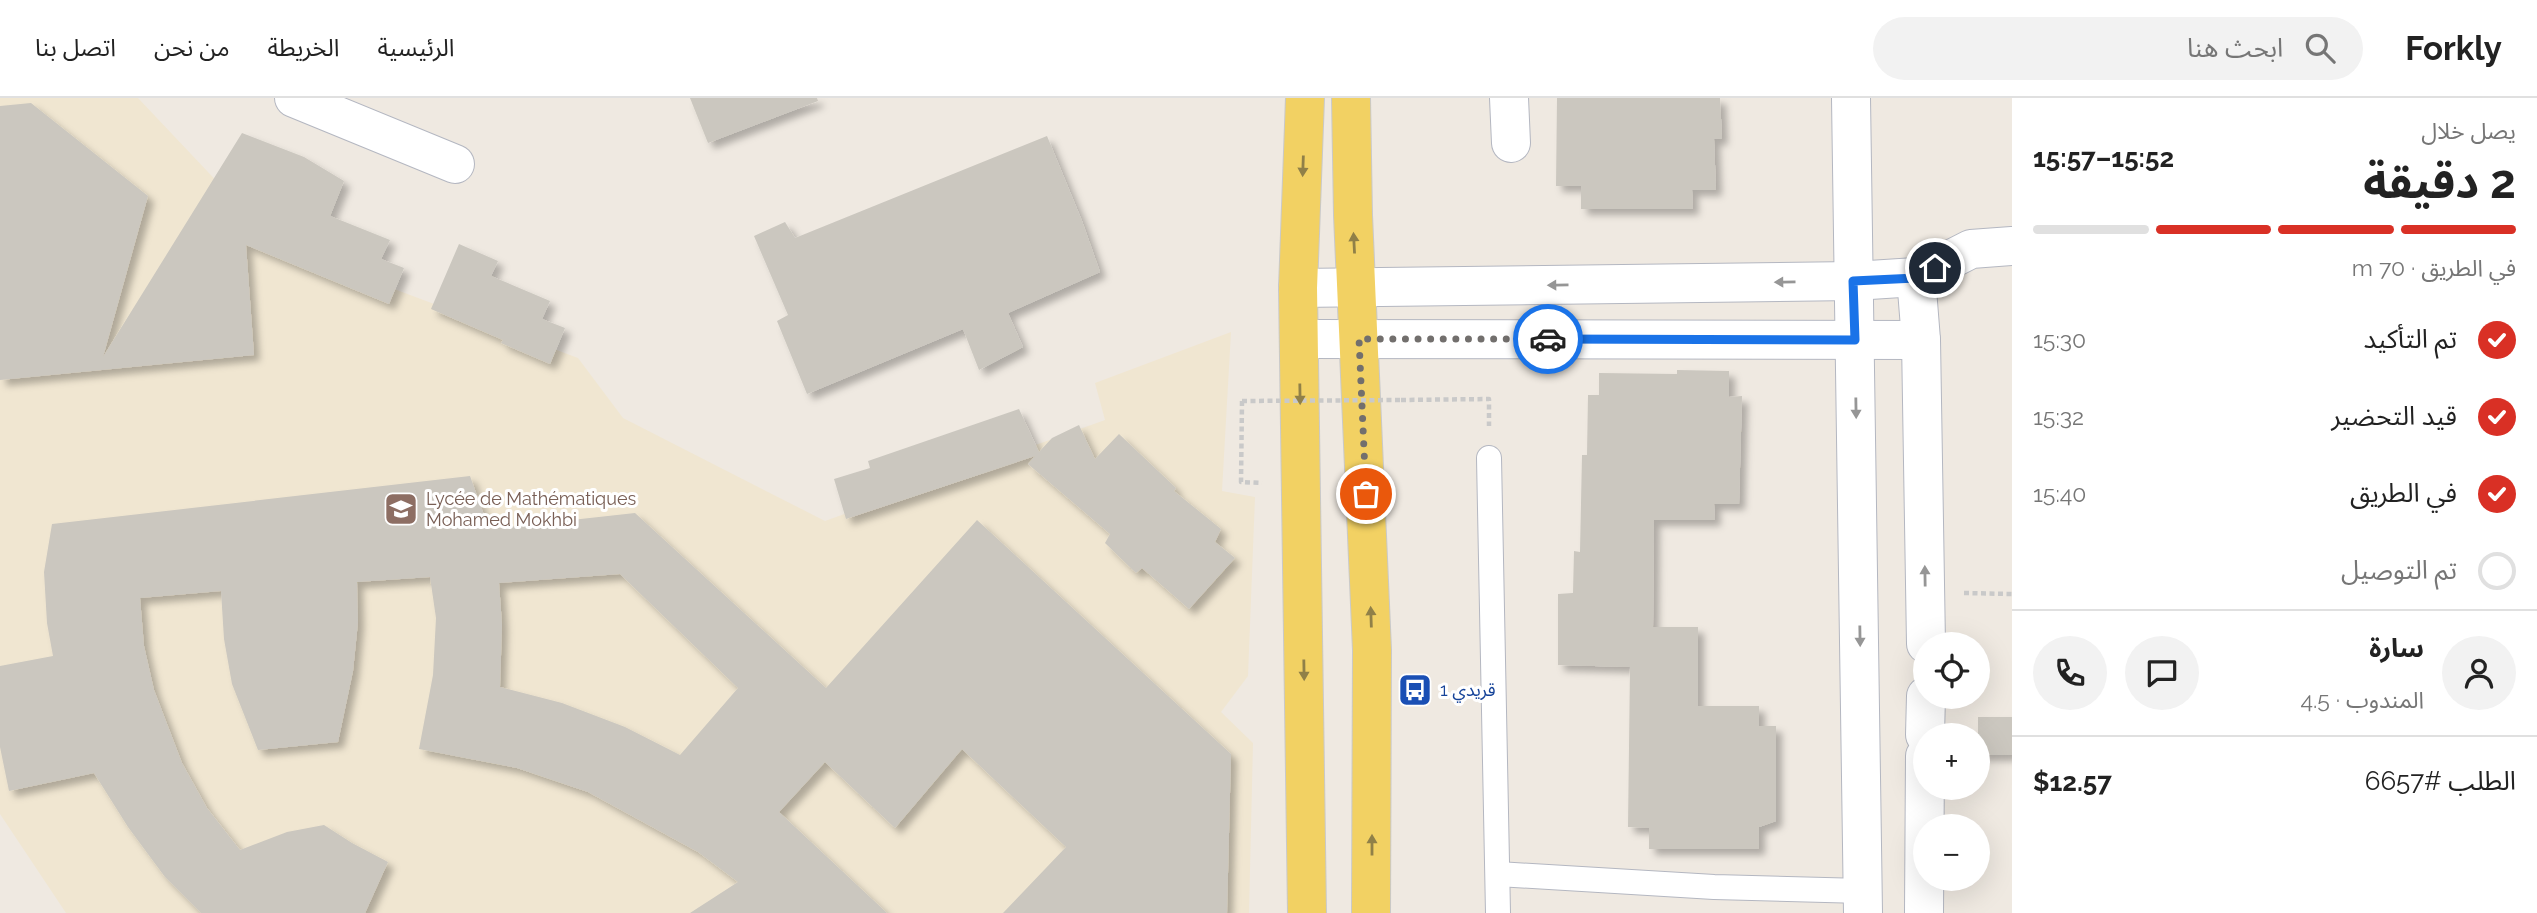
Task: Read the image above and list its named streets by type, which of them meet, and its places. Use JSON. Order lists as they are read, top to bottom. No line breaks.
{"places":{"school or university":["Lycée de Mathématiques Mohamed Mokhbi"],"bus stop":["قريدي 1"]},"page":{"header":"Forkly","search":"ابحث هنا","nav":["الرئيسية","الخريطة","من نحن","اتصل بنا"],"heading":["2 دقيقة","يصل خلال","15:52–15:57"],"panel":["سارة","المندوب · 4.5","الطلب #6657","$12.57"],"bar":"في الطريق · 70 m","list":[["تم التأكيد","15:30"],["قيد التحضير","15:32"],["في الطريق","15:40"],"تم التوصيل"],"map_buttons":["+","−"]}}
